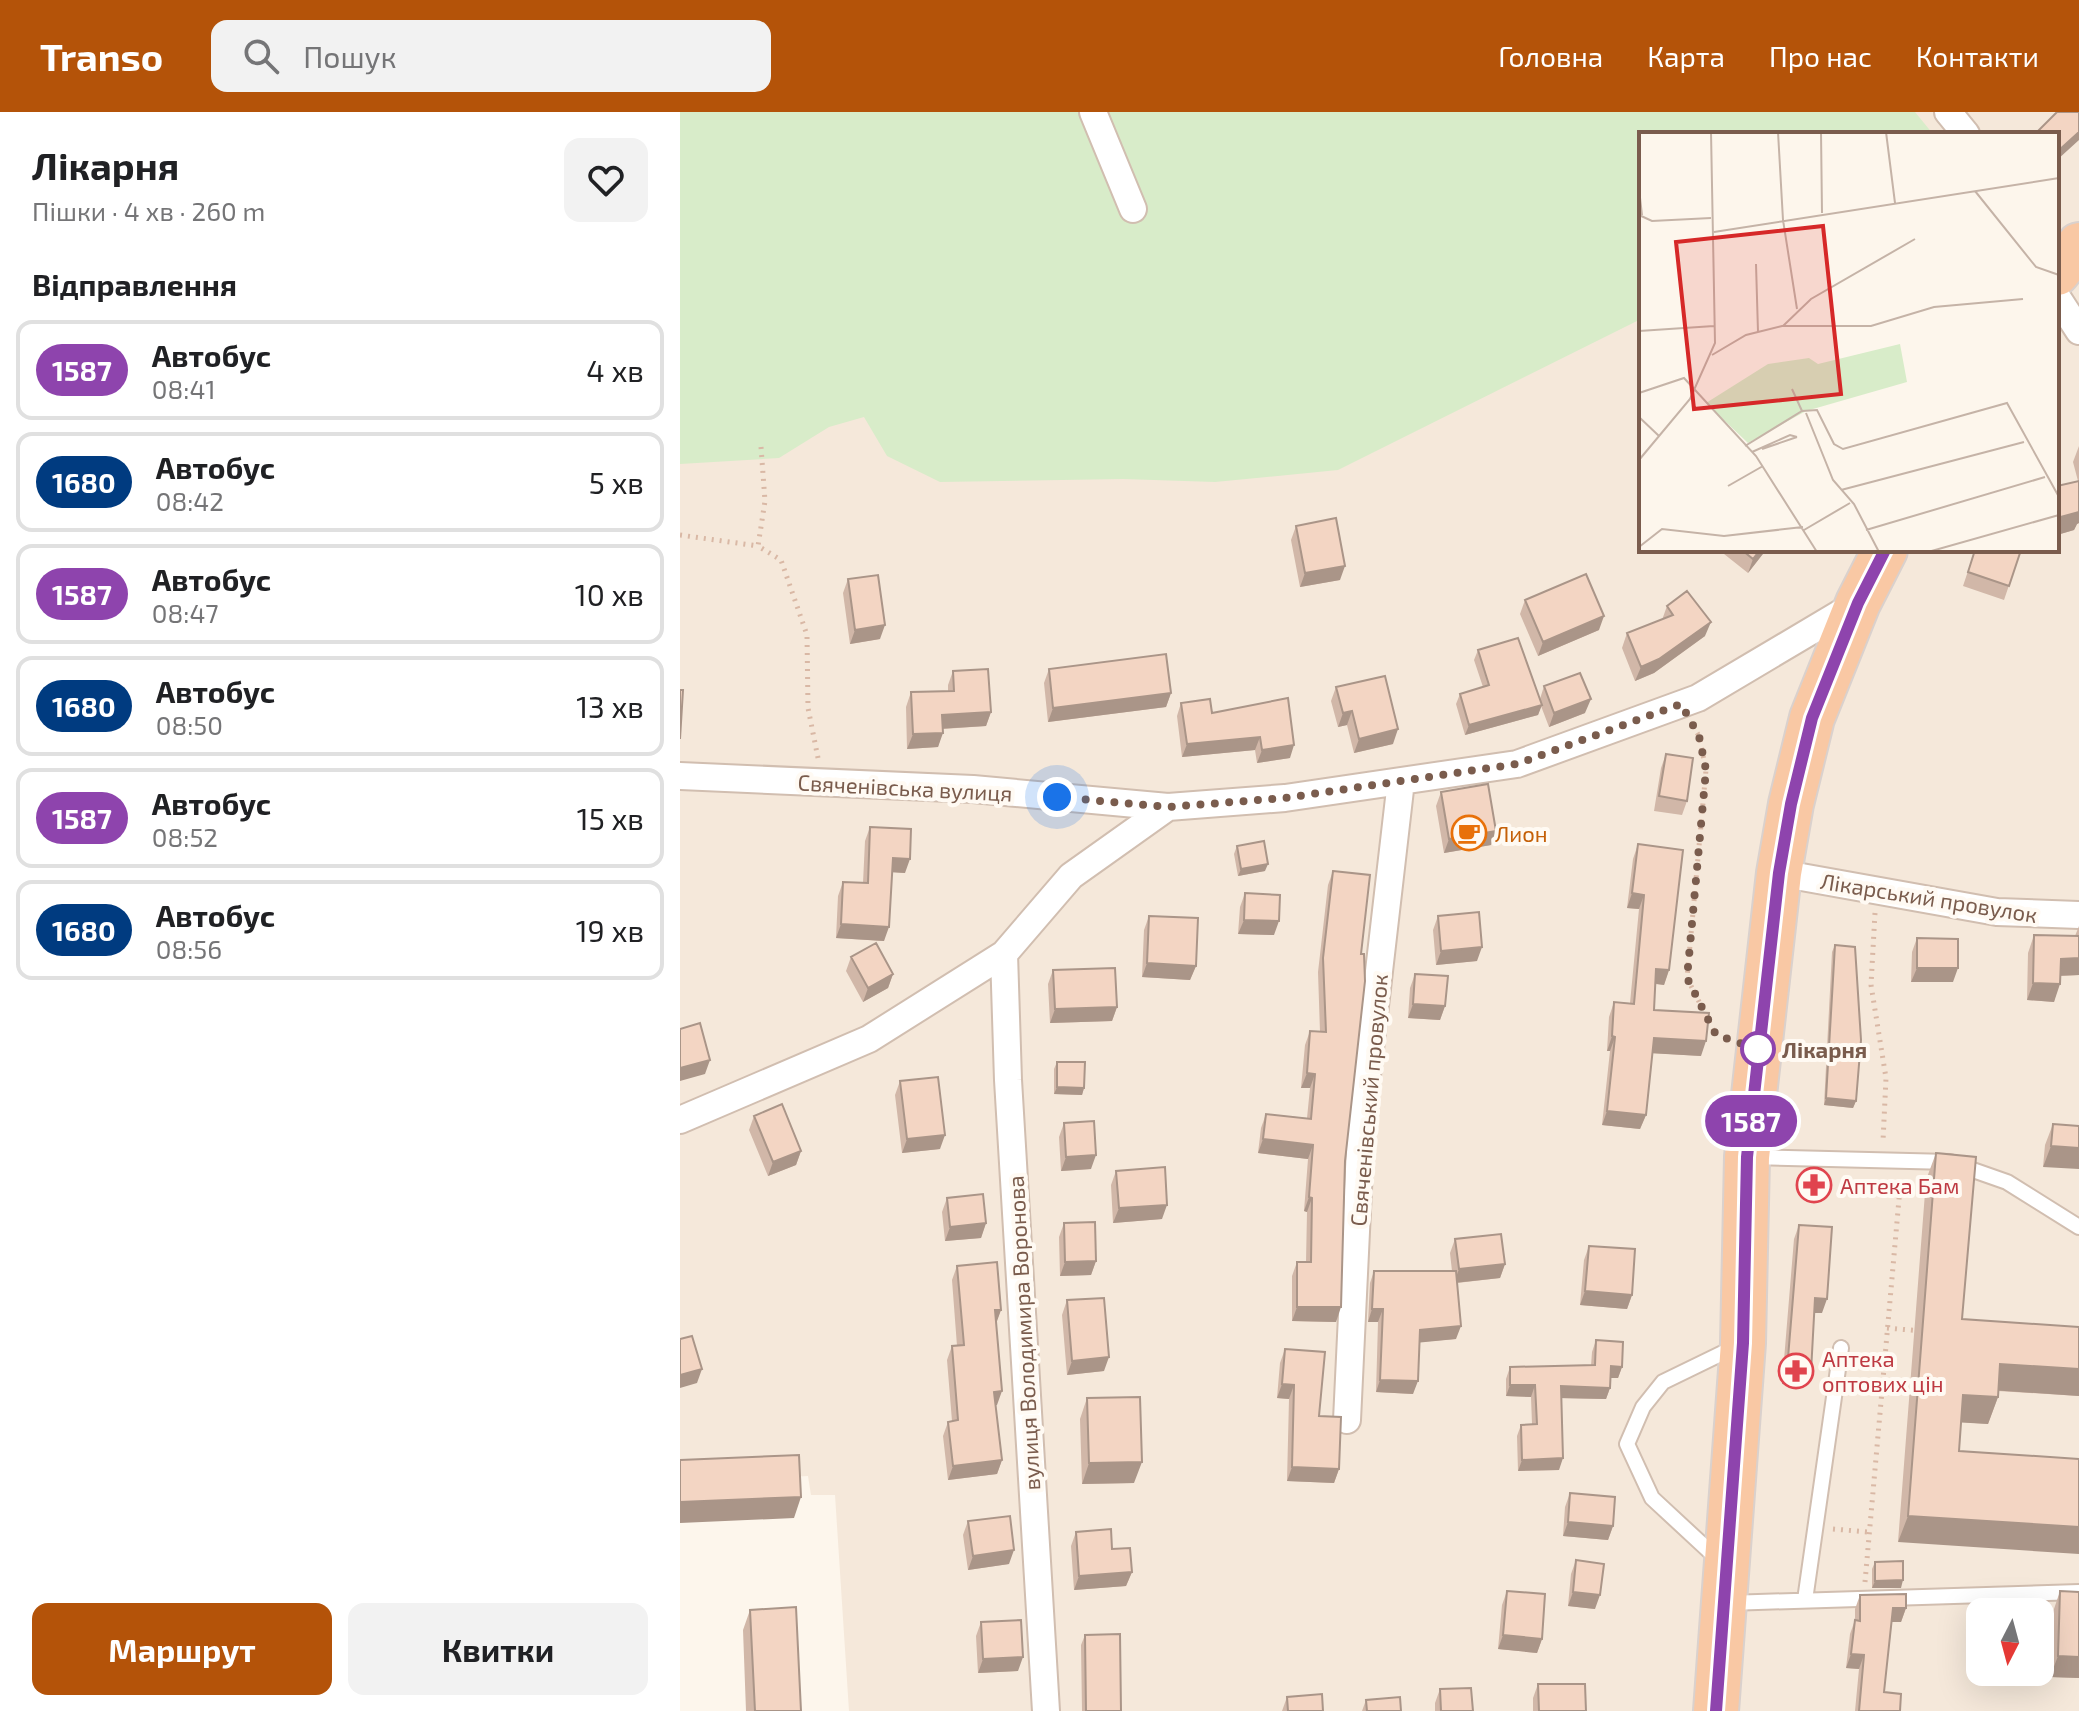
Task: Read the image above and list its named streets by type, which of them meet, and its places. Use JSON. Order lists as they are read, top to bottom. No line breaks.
{"streets":{"street":["Свяченівська вулиця","Лікарський провулок","Свяченівський провулок","вулиця Володимира Воронова"]},"crossings":[["Свяченівська вулиця","Свяченівський провулок"]],"places":{"cafe":["Лион"],"other":["Лікарня"],"pharmacy":["Аптека Бам","Аптека оптових цін"]},"lines":["bus line 1587"],"north":"bottom","page":{"header":"Transo","search":"Пошук","nav":["Головна","Карта","Про нас","Контакти"],"heading":[["Лікарня","Пішки · 4 хв · 260 m"],"Відправлення"],"on_map":"1587","list":[{"mark":"1587","name":"Автобус","note":"08:41","value":"4 хв"},{"mark":"1680","name":"Автобус","note":"08:42","value":"5 хв"},{"mark":"1587","name":"Автобус","note":"08:47","value":"10 хв"},{"mark":"1680","name":"Автобус","note":"08:50","value":"13 хв"},{"mark":"1587","name":"Автобус","note":"08:52","value":"15 хв"},{"mark":"1680","name":"Автобус","note":"08:56","value":"19 хв"}],"buttons":["Маршрут","Квитки"]}}
